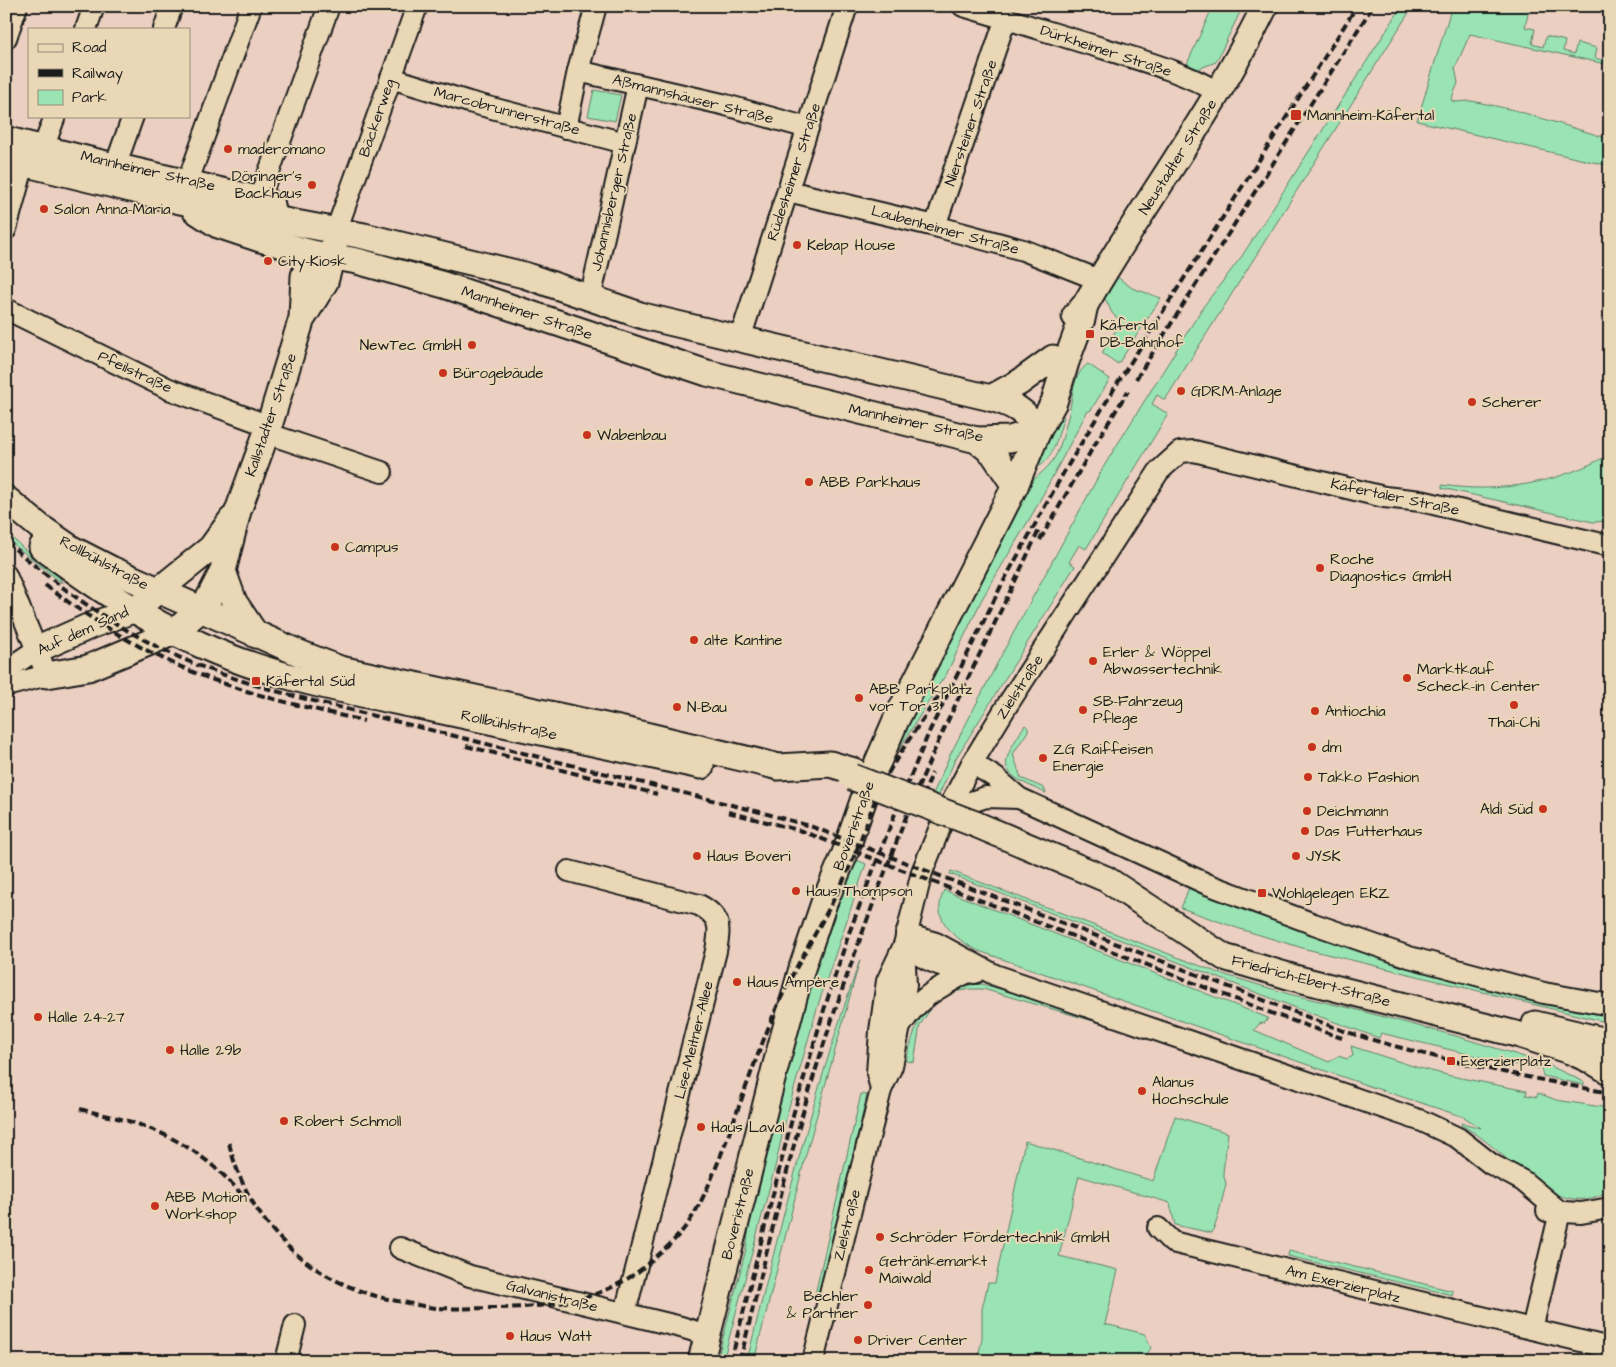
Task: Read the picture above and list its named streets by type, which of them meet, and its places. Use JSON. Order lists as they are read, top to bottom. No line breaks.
{"streets":{"main road":["Neustadter Straße","Mannheimer Straße","Kallstadter Straße","Rollbühlstraße","Auf dem Sand","Boveristraße","Friedrich-Ebert-Straße"],"street":["Dürkheimer Straße","Aßmannshäuser Straße","Marcobrunnerstraße","Bäckerweg","Niersteiner Straße","Rüdesheimer Straße","Johannisberger Straße","Laubenheimer Straße","Pfeilstraße","Käfertaler Straße","Zielstraße","Lise-Meitner-Allee","Am Exerzierplatz","Galvanistraße"]},"crossings":[["Dürkheimer Straße","Niersteiner Straße"],["Dürkheimer Straße","Neustadter Straße"],["Aßmannshäuser Straße","Rüdesheimer Straße"],["Aßmannshäuser Straße","Johannisberger Straße"],["Marcobrunnerstraße","Bäckerweg"],["Marcobrunnerstraße","Johannisberger Straße"],["Bäckerweg","Mannheimer Straße"],["Niersteiner Straße","Laubenheimer Straße"],["Neustadter Straße","Mannheimer Straße"],["Neustadter Straße","Laubenheimer Straße"],["Neustadter Straße","Boveristraße"],["Mannheimer Straße","Rüdesheimer Straße"],["Mannheimer Straße","Johannisberger Straße"],["Mannheimer Straße","Kallstadter Straße"],["Mannheimer Straße","Boveristraße"],["Rüdesheimer Straße","Laubenheimer Straße"],["Pfeilstraße","Kallstadter Straße"],["Kallstadter Straße","Rollbühlstraße"],["Kallstadter Straße","Auf dem Sand"],["Käfertaler Straße","Zielstraße"],["Rollbühlstraße","Auf dem Sand"],["Zielstraße","Friedrich-Ebert-Straße"],["Boveristraße","Galvanistraße"],["Lise-Meitner-Allee","Galvanistraße"]],"places":{"transit":["Mannheim-Käfertal","Käfertal DB-Bahnhof","Käfertal Süd","Wohlgelegen EKZ","Exerzierplatz"],"other":["maderomano","Döringer's Backhaus","Salon Anna-Maria","Kebap House","City-Kiosk","NewTec GmbH","Bürogebäude","GDRM-Anlage","Scherer","Wabenbau","ABB Parkhaus","Campus","Roche Diagnostics GmbH","alte Kantine","Erler & Wöppel Abwassertechnik","Marktkauf Scheck-in Center","ABB Parkplatz vor Tor 3","Thai-Chi","N-Bau","SB-Fahrzeug Pflege","Antiochia","dm","ZG Raiffeisen Energie","Takko Fashion","Aldi Süd","Deichmann","Das Futterhaus","Haus Boveri","JYSK","Haus Thompson","Haus Ampère","Halle 24-27","Halle 29b","Alanus Hochschule","Robert Schmoll","Haus Laval","ABB Motion Workshop","Schröder Fördertechnik GmbH","Getränkemarkt Maiwald","Bechler & Partner","Haus Watt","Driver Center"]},"legend":["Road","Railway","Park"]}
